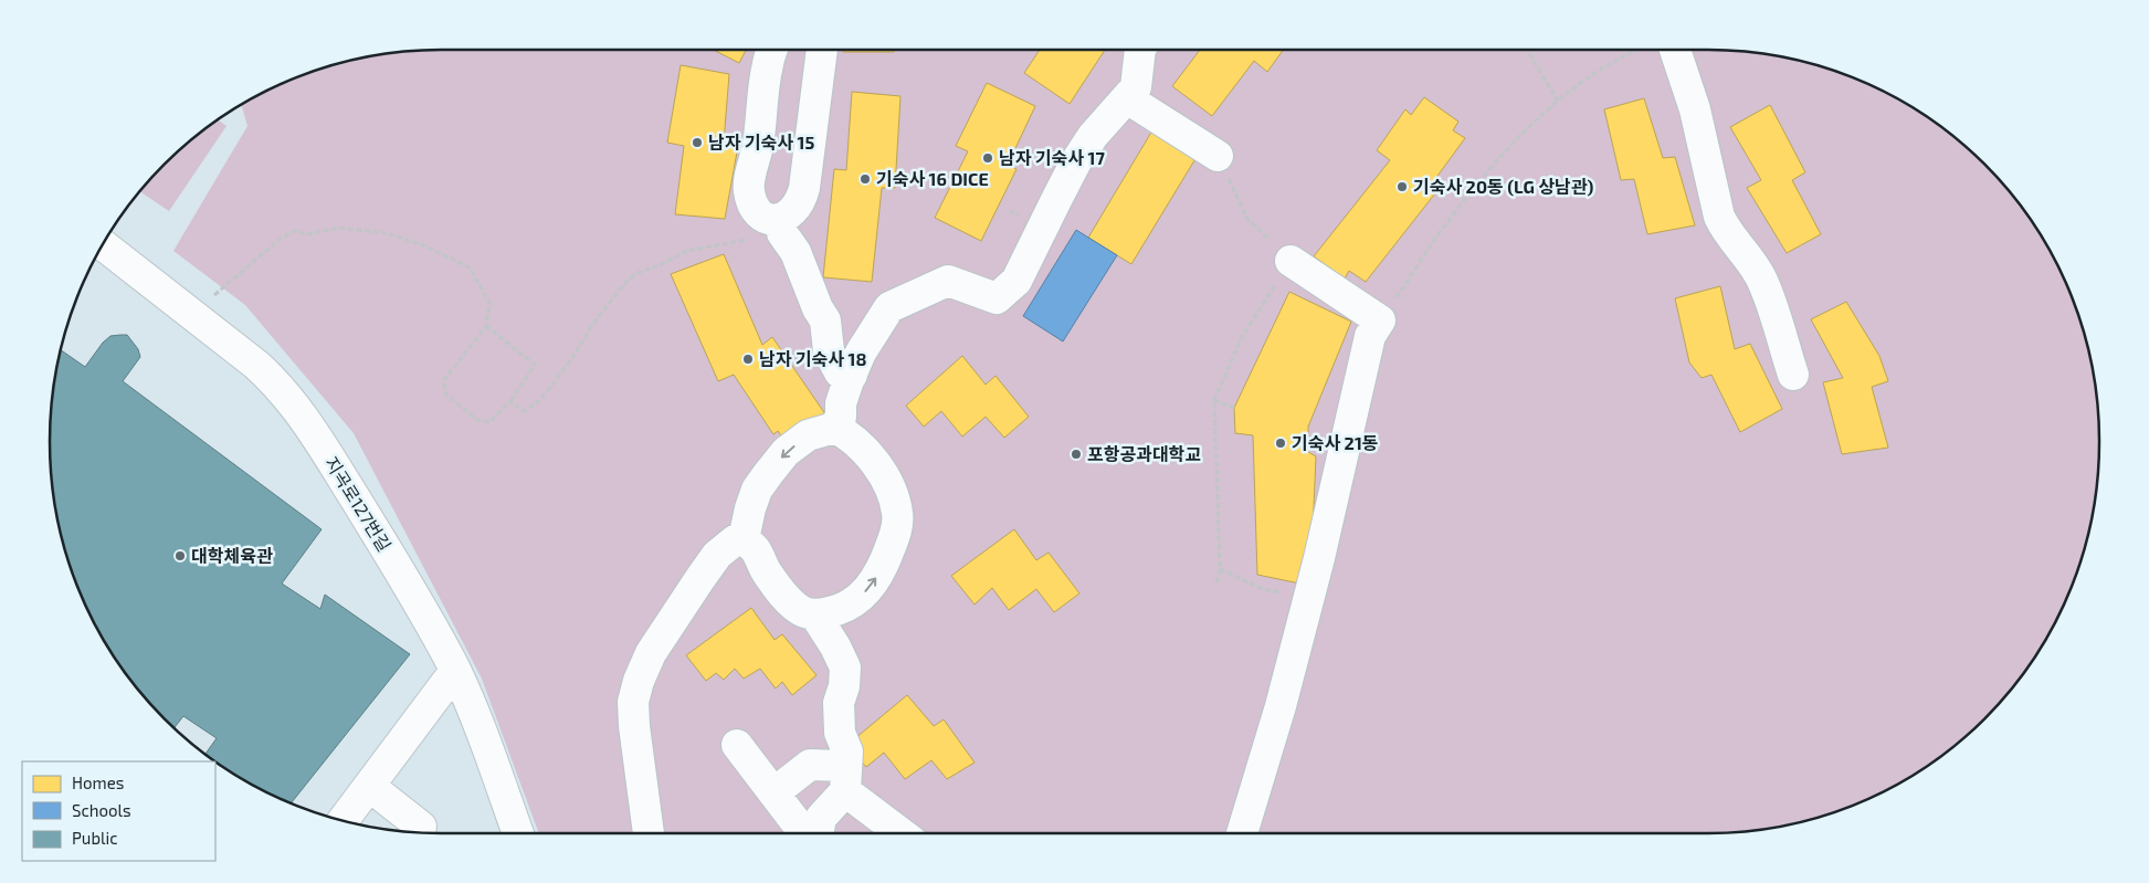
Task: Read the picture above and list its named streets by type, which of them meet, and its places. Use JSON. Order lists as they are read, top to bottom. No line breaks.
{"streets":{"street":["지곡로127번길"]},"places":["남자 기숙사 15","남자 기숙사 17","기숙사 16 DICE","기숙사 20동 (LG 상남관)","남자 기숙사 18","기숙사 21동","포항공과대학교","대학체육관"],"legend":["Homes","Schools","Public"]}
